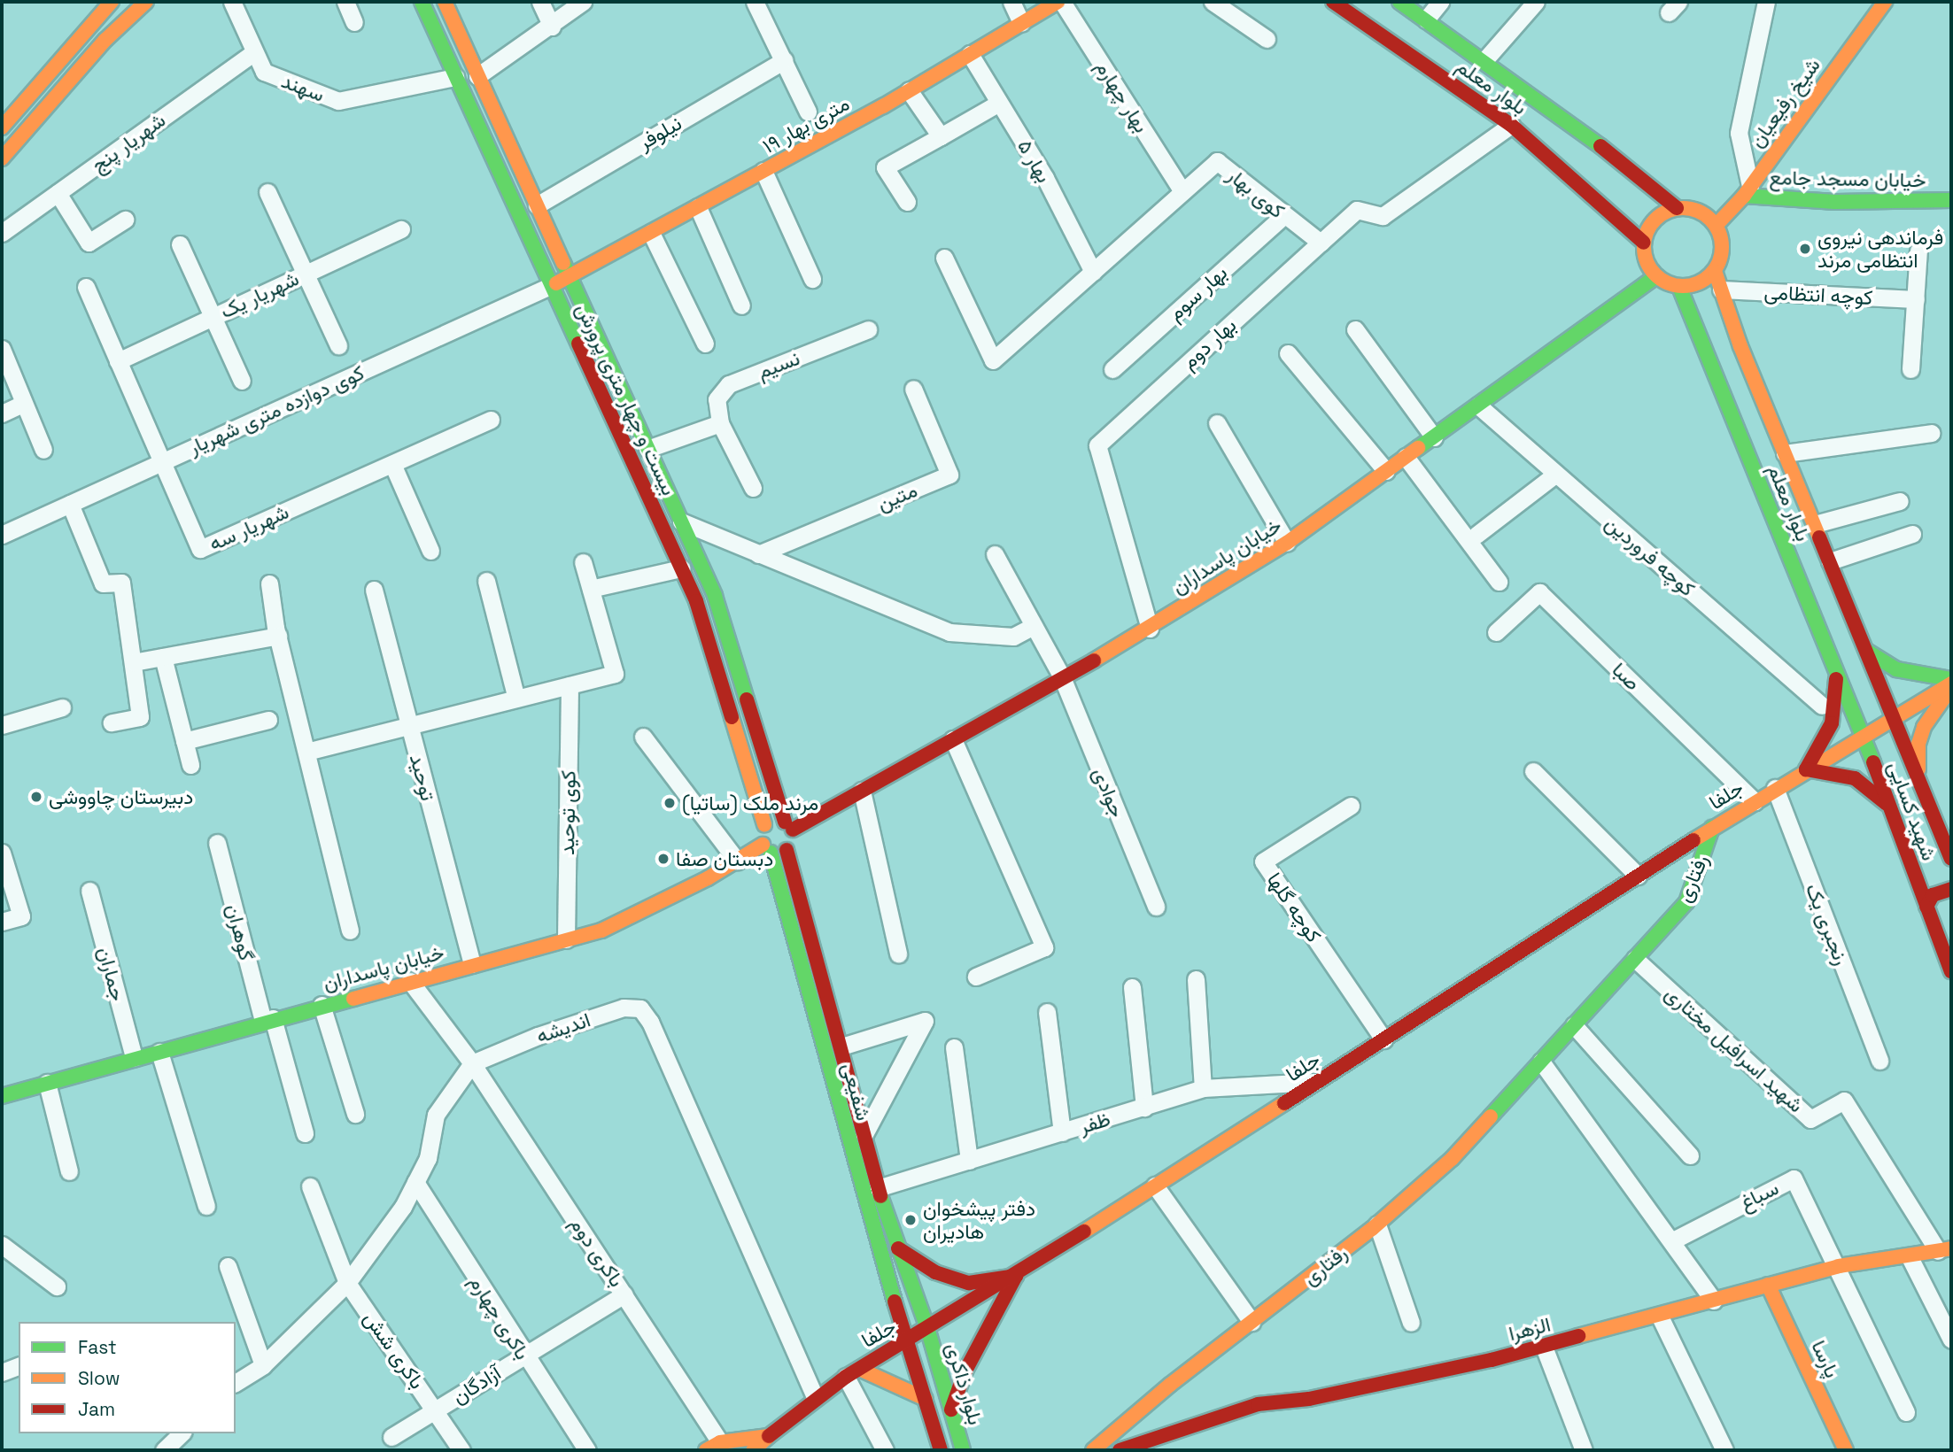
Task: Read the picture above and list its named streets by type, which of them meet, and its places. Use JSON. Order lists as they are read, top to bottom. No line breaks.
{"streets":{"street":["بلوار معلم","سهند","بهار چهارم","شیخ رفیعیان","۱۹ متری بهار","نیلوفر","شهریار پنج","بهار ۵","خیابان مسجد جامع","کوی بهار","بهار سوم","شهریار یک","کوچه انتظامی","بهار دوم","نسیم","بیست و چهار متری پرورش","کوی دوازده متری شهریار","متین","شهریار سه","خیابان پاسداران","کوچه فروردین","صبا","توحید","جوادی","جلفا","شهید کسایی","کوی توحید","رفتاری","کوچه گلها","رنجبری یک","گوهران","جماران","اندیشه","شهید اسرافیل مختاری","شفیعی","ظفر","سباغ","باکری دوم","باکری چهارم","الزهرا","باکری شش","پارسا","بلوار ذاکری","آزادگان"]},"crossings":[["بلوار معلم","شیخ رفیعیان"],["بلوار معلم","کوچه انتظامی"],["بلوار معلم","خیابان پاسداران"],["بلوار معلم","جلفا"],["بلوار معلم","شهید کسایی"],["سهند","شهریار پنج"],["سهند","بیست و چهار متری پرورش"],["بهار چهارم","کوی بهار"],["شیخ رفیعیان","خیابان مسجد جامع"],["شیخ رفیعیان","خیابان پاسداران"],["۱۹ متری بهار","بهار ۵"],["۱۹ متری بهار","بیست و چهار متری پرورش"],["۱۹ متری بهار","کوی دوازده متری شهریار"],["نیلوفر","بیست و چهار متری پرورش"],["بهار ۵","کوی بهار"],["کوی بهار","بهار سوم"],["کوی بهار","بهار دوم"],["شهریار یک","شهریار سه"],["بهار دوم","خیابان پاسداران"],["بیست و چهار متری پرورش","کوی دوازده متری شهریار"],["بیست و چهار متری پرورش","خیابان پاسداران"],["بیست و چهار متری پرورش","شفیعی"],["کوی دوازده متری شهریار","شهریار سه"],["خیابان پاسداران","کوچه فروردین"],["خیابان پاسداران","توحید"],["خیابان پاسداران","جوادی"],["خیابان پاسداران","کوی توحید"],["خیابان پاسداران","گوهران"],["خیابان پاسداران","جماران"],["خیابان پاسداران","شفیعی"],["خیابان پاسداران","باکری دوم"],["صبا","جلفا"],["جلفا","شهید کسایی"],["جلفا","رفتاری"],["جلفا","کوچه گلها"],["جلفا","رنجبری یک"],["جلفا","اندیشه"],["جلفا","شفیعی"],["جلفا","ظفر"],["جلفا","بلوار ذاکری"],["رفتاری","شهید اسرافیل مختاری"],["اندیشه","باکری دوم"],["شهید اسرافیل مختاری","الزهرا"],["شفیعی","ظفر"],["شفیعی","بلوار ذاکری"],["سباغ","الزهرا"],["باکری دوم","آزادگان"],["باکری چهارم","آزادگان"],["الزهرا","پارسا"],["باکری شش","آزادگان"]],"places":["فرماندهی نیروی انتظامی مرند","دبیرستان چاووشی","مرند ملک (ساتیا)","دبستان صفا","دفتر پیشخوان هادیران"],"legend":["Fast","Slow","Jam"]}
